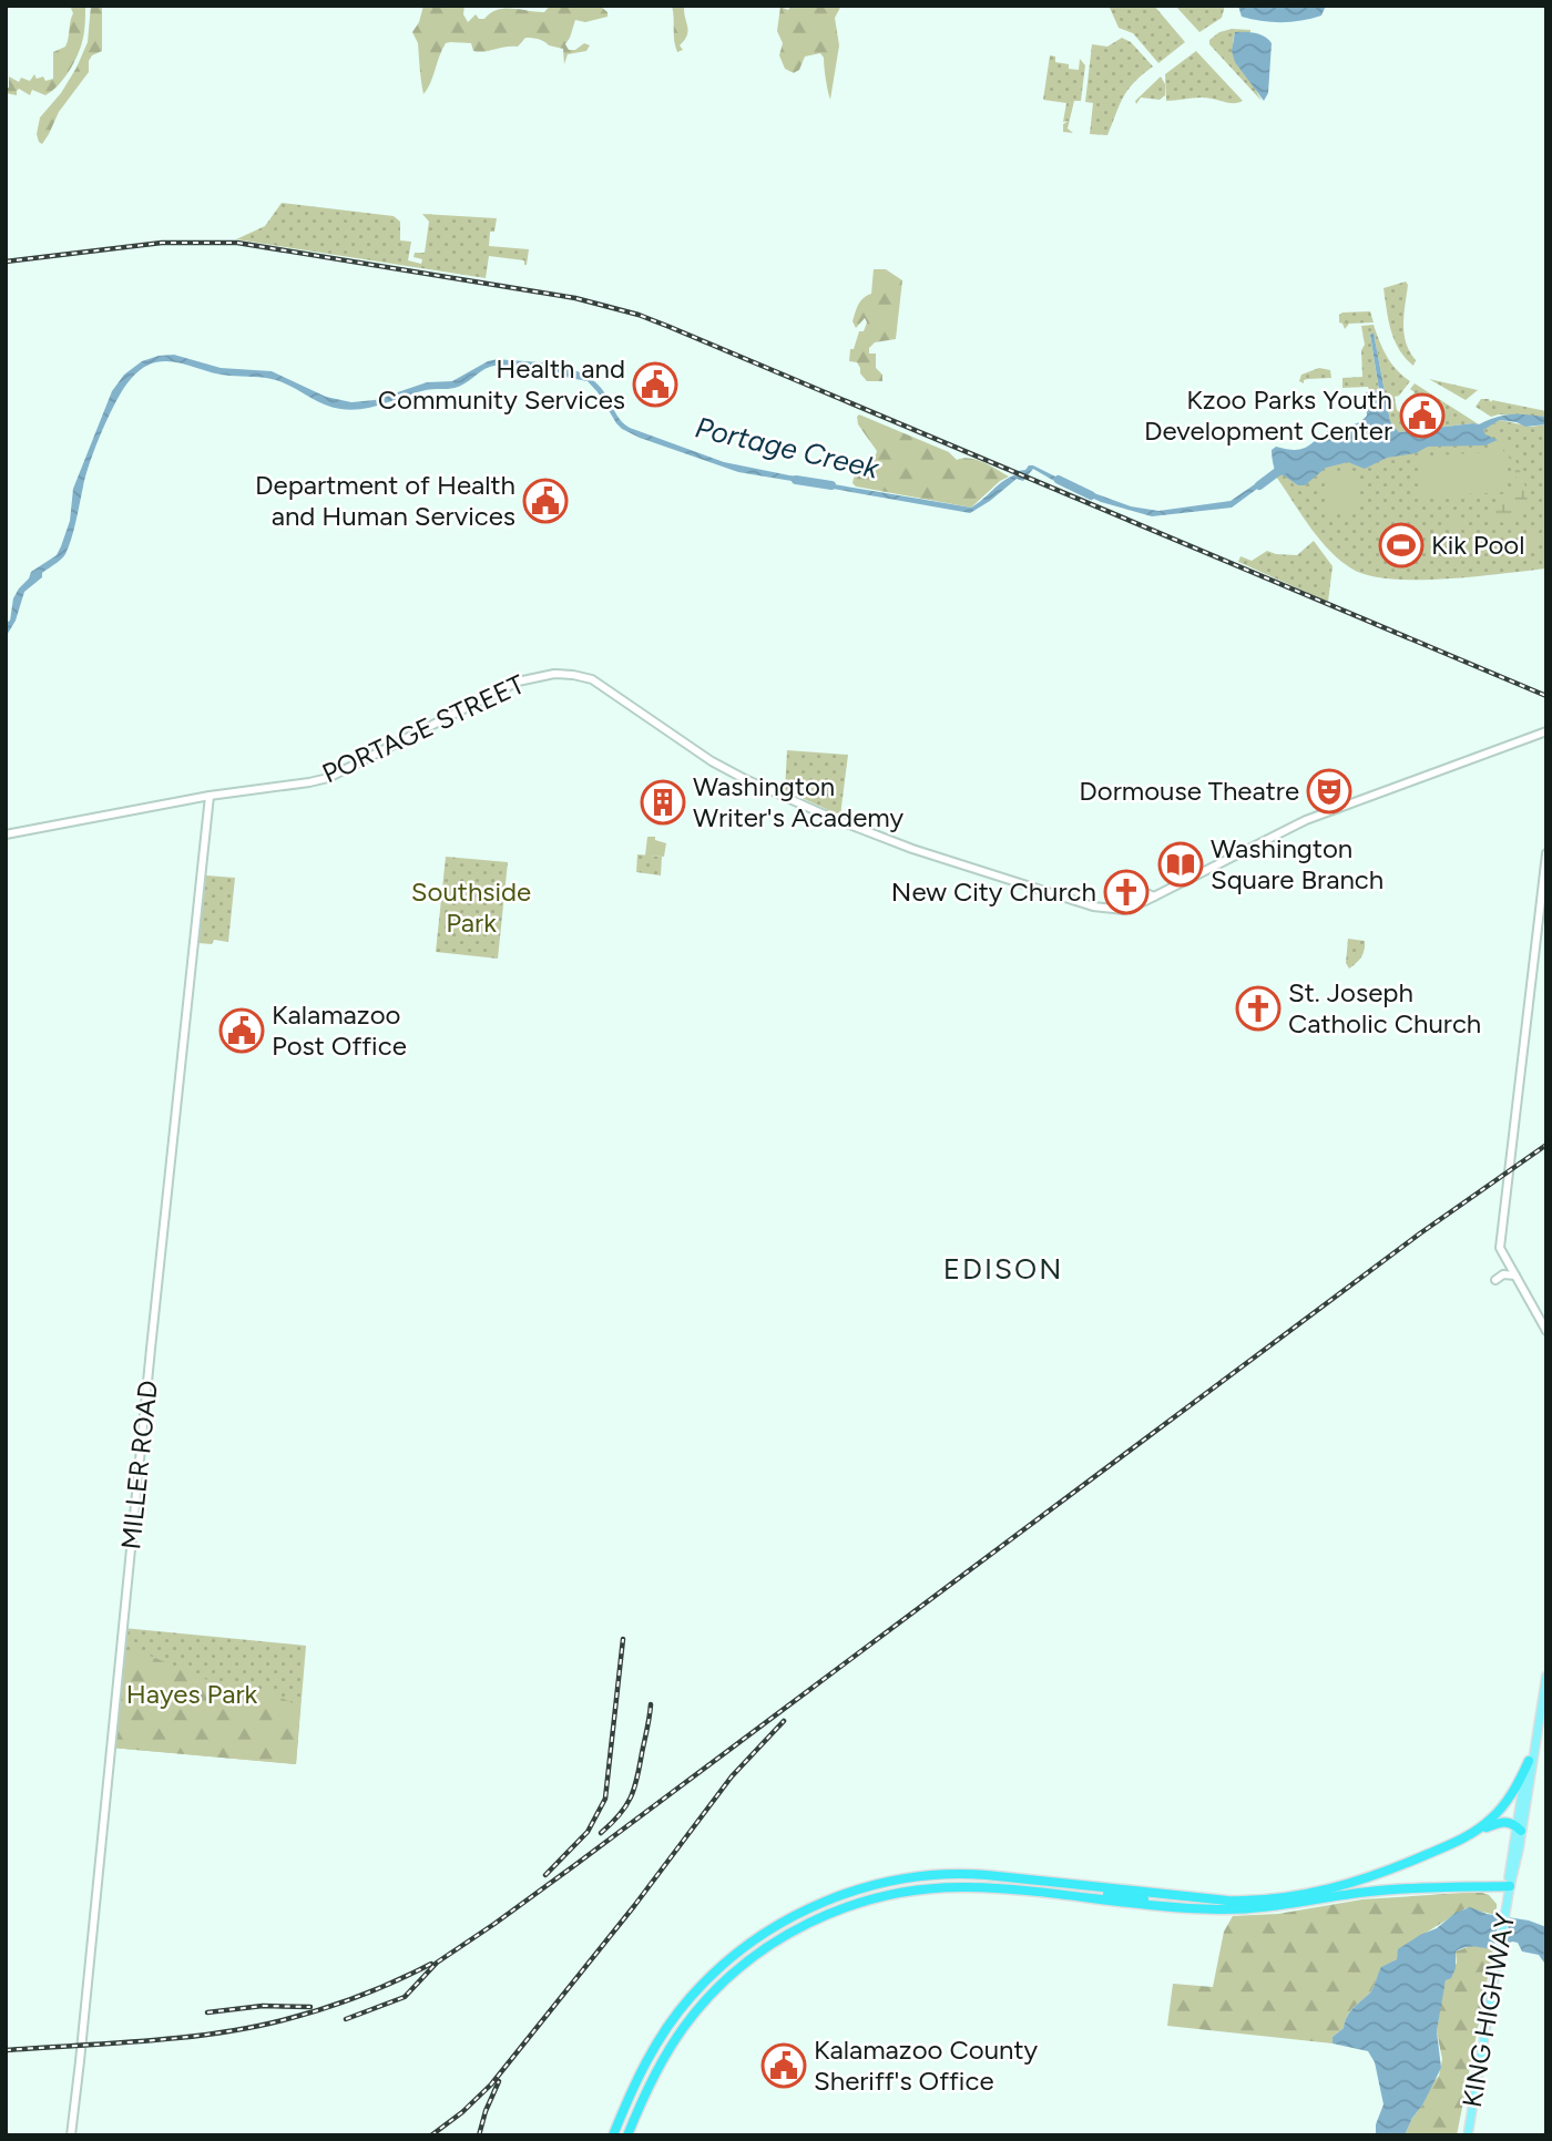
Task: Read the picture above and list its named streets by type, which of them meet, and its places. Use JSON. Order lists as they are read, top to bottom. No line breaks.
{"streets":{"main road":["KING HIGHWAY"],"street":["PORTAGE STREET","MILLER ROAD"]},"crossings":[["PORTAGE STREET","MILLER ROAD"]],"districts":["EDISON"],"water":["Portage Creek"],"parks":["Southside Park","Hayes Park"],"places":{"public building":["Health and Community Services","Kzoo Parks Youth Development Center","Department of Health and Human Services","Kalamazoo Post Office","Kalamazoo County Sheriff's Office"],"sports":["Kik Pool"],"theatre":["Dormouse Theatre"],"building":["Washington Writer's Academy"],"library":["Washington Square Branch"],"church":["New City Church","St. Joseph Catholic Church"]}}
